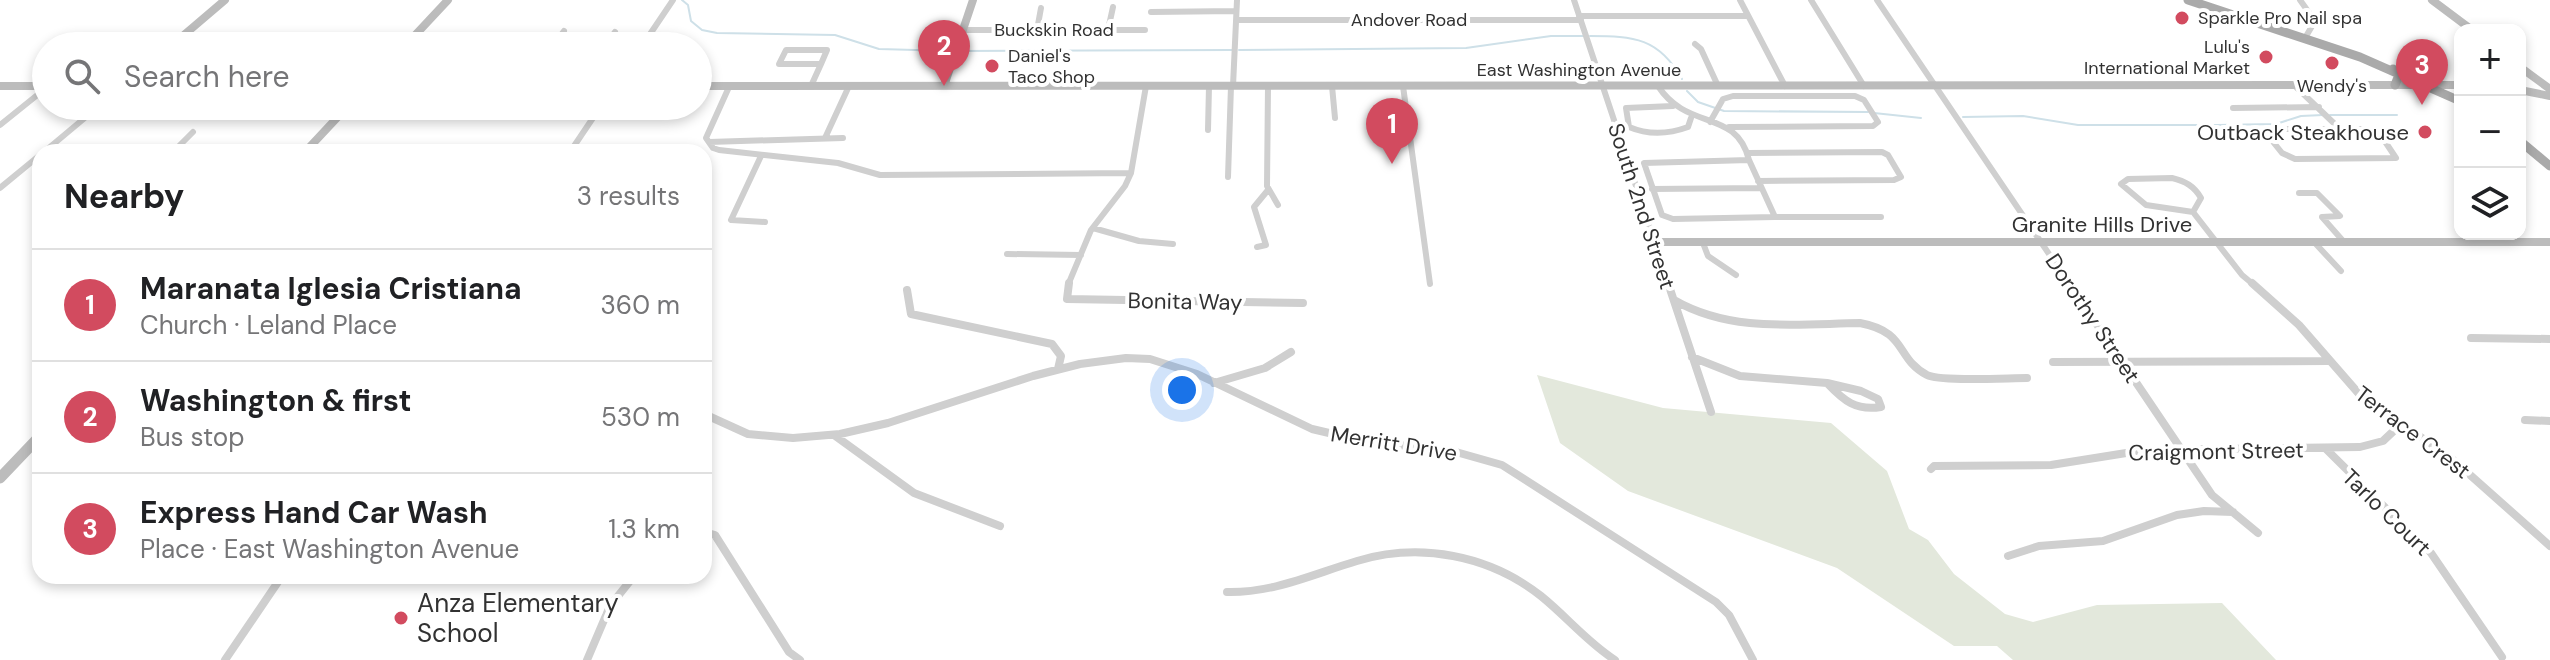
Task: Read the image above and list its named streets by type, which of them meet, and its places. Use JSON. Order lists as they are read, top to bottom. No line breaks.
{"streets":{"main road":["East Washington Avenue","Granite Hills Drive"],"street":["Andover Road","Buckskin Road","South 2nd Street","Bonita Way","Dorothy Street","Terrace Crest","Merritt Drive","Craigmont Street","Tarlo Court"]},"crossings":[["Andover Road","South 2nd Street"],["East Washington Avenue","South 2nd Street"],["East Washington Avenue","Dorothy Street"],["South 2nd Street","Granite Hills Drive"],["Granite Hills Drive","Dorothy Street"],["Granite Hills Drive","Terrace Crest"],["Dorothy Street","Craigmont Street"],["Terrace Crest","Craigmont Street"],["Craigmont Street","Tarlo Court"]],"places":["Sparkle Pro Nail spa","Lulu's International Market","Wendy's","Daniel's Taco Shop","Outback Steakhouse","Anza Elementary School"],"page":{"pins":["2","3","1"],"map_buttons":["+","−"],"search":"Search here","heading":["Nearby","3 results"],"list":[{"mark":"1","name":"Maranata Iglesia Cristiana","note":"Church · Leland Place","value":"360 m"},{"mark":"2","name":"Washington & first","note":"Bus stop","value":"530 m"},{"mark":"3","name":"Express Hand Car Wash","note":"Place · East Washington Avenue","value":"1.3 km"}]}}
